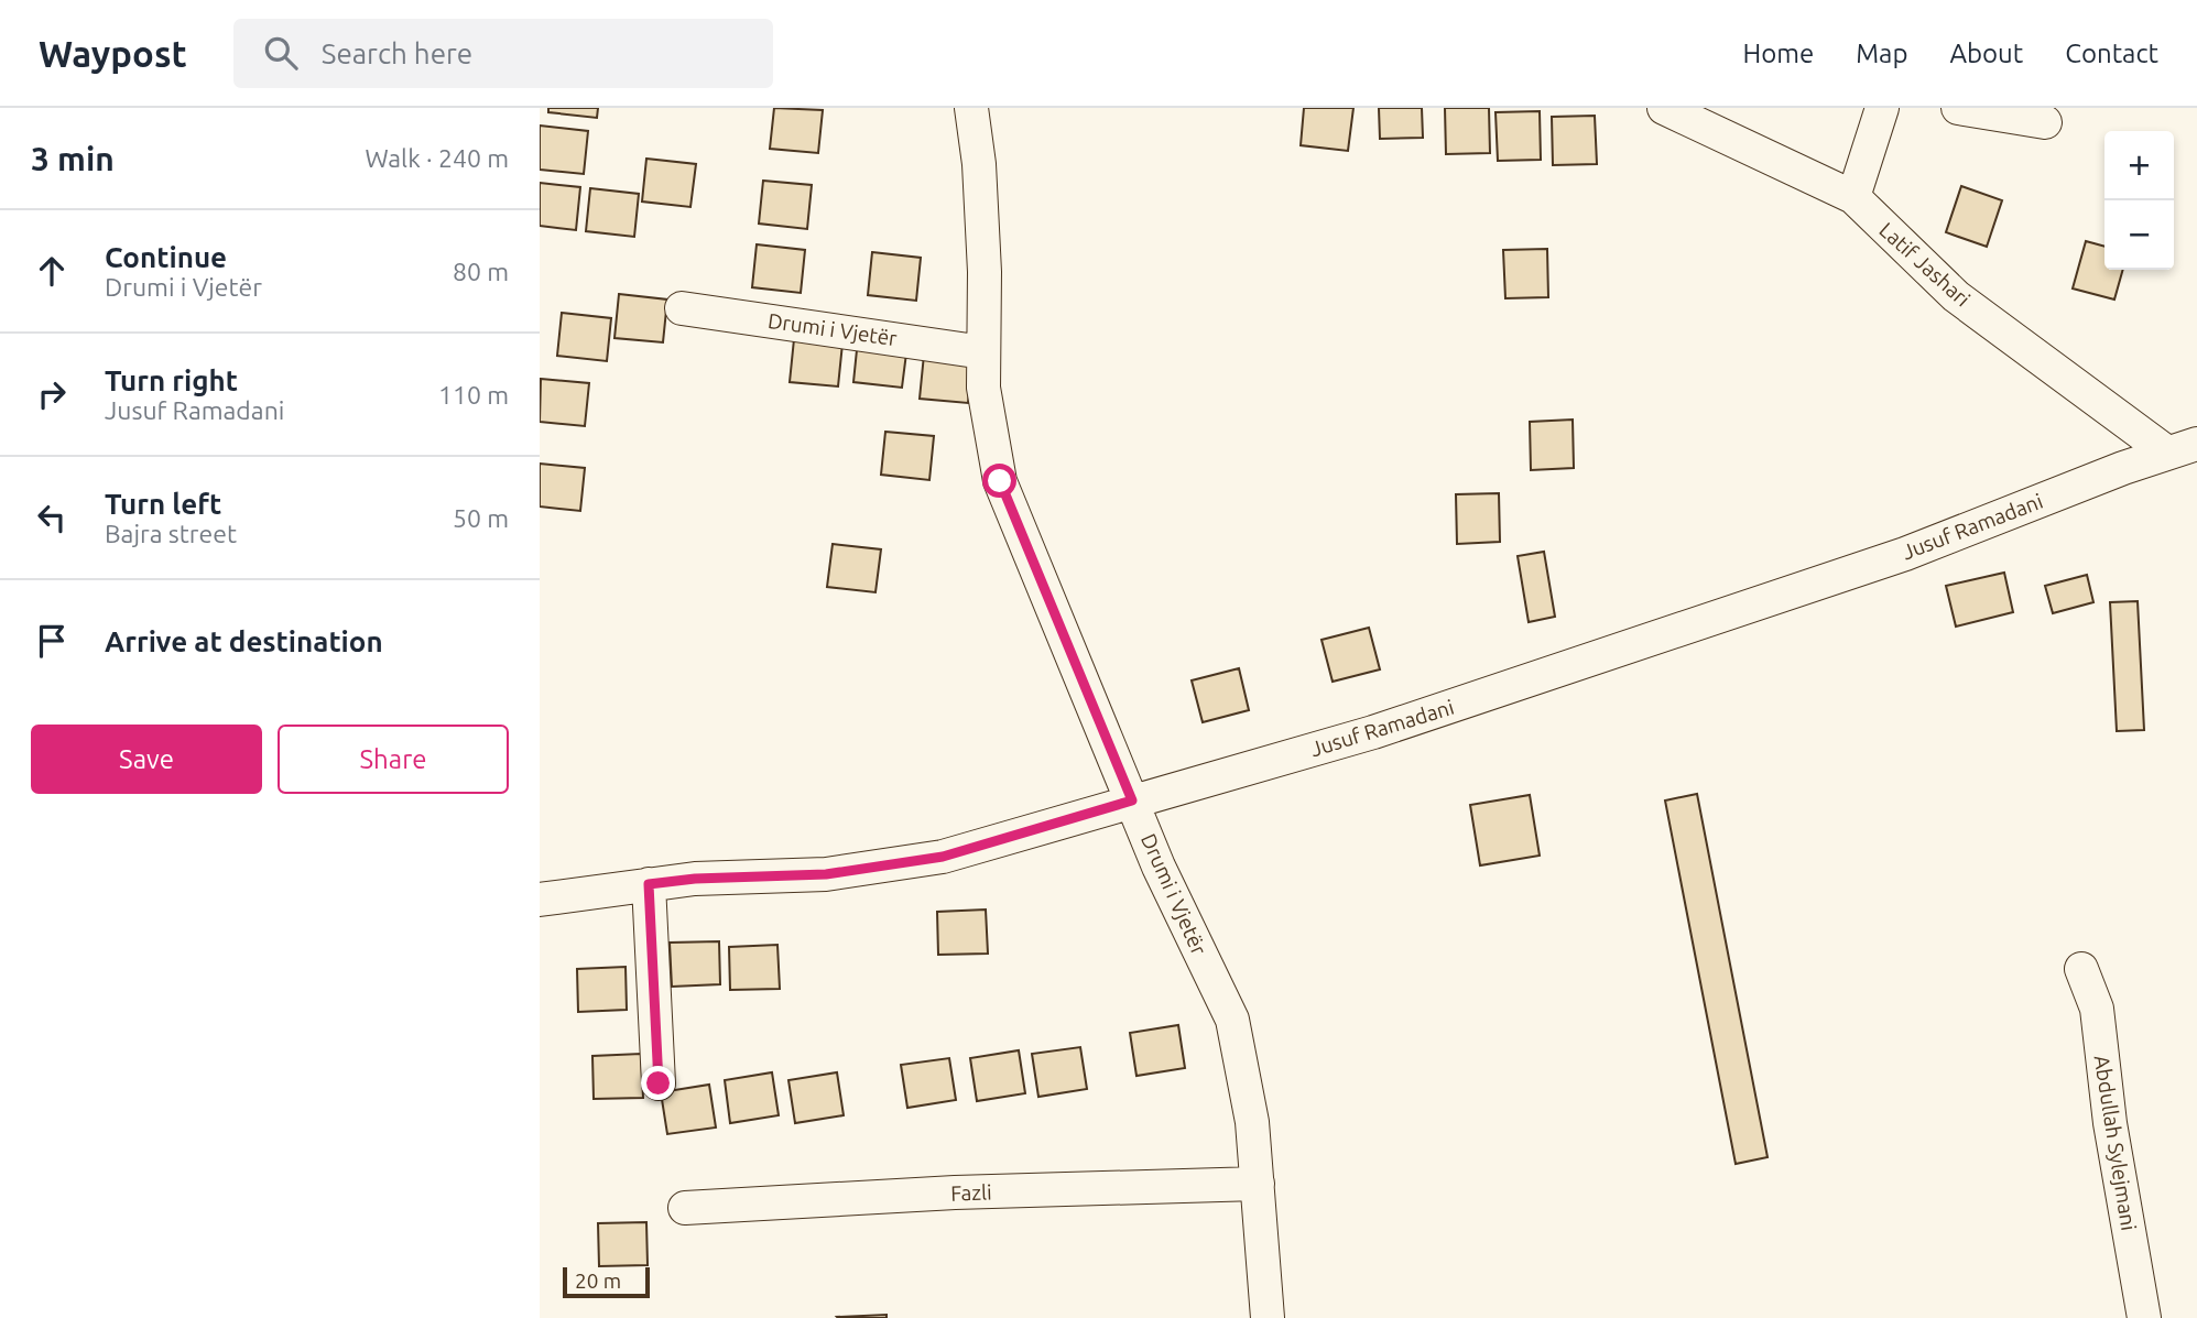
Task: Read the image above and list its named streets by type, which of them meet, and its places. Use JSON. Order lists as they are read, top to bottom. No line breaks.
{"streets":{"street":["Latif Jashari","Drumi i Vjetër","Jusuf Ramadani","Abdullah Sylejmani","Fazli"]},"crossings":[["Latif Jashari","Jusuf Ramadani"],["Drumi i Vjetër","Jusuf Ramadani"],["Drumi i Vjetër","Fazli"]],"scale_bar":"20 m","page":{"header":"Waypost","search":"Search here","nav":["Home","Map","About","Contact"],"heading":["3 min","Walk · 240 m"],"map_buttons":["+","−"],"list":[["Continue","Drumi i Vjetër","80 m"],["Turn right","Jusuf Ramadani","110 m"],["Turn left","Bajra street","50 m"],"Arrive at destination"],"buttons":["Save","Share"],"scale":"20 m"}}
